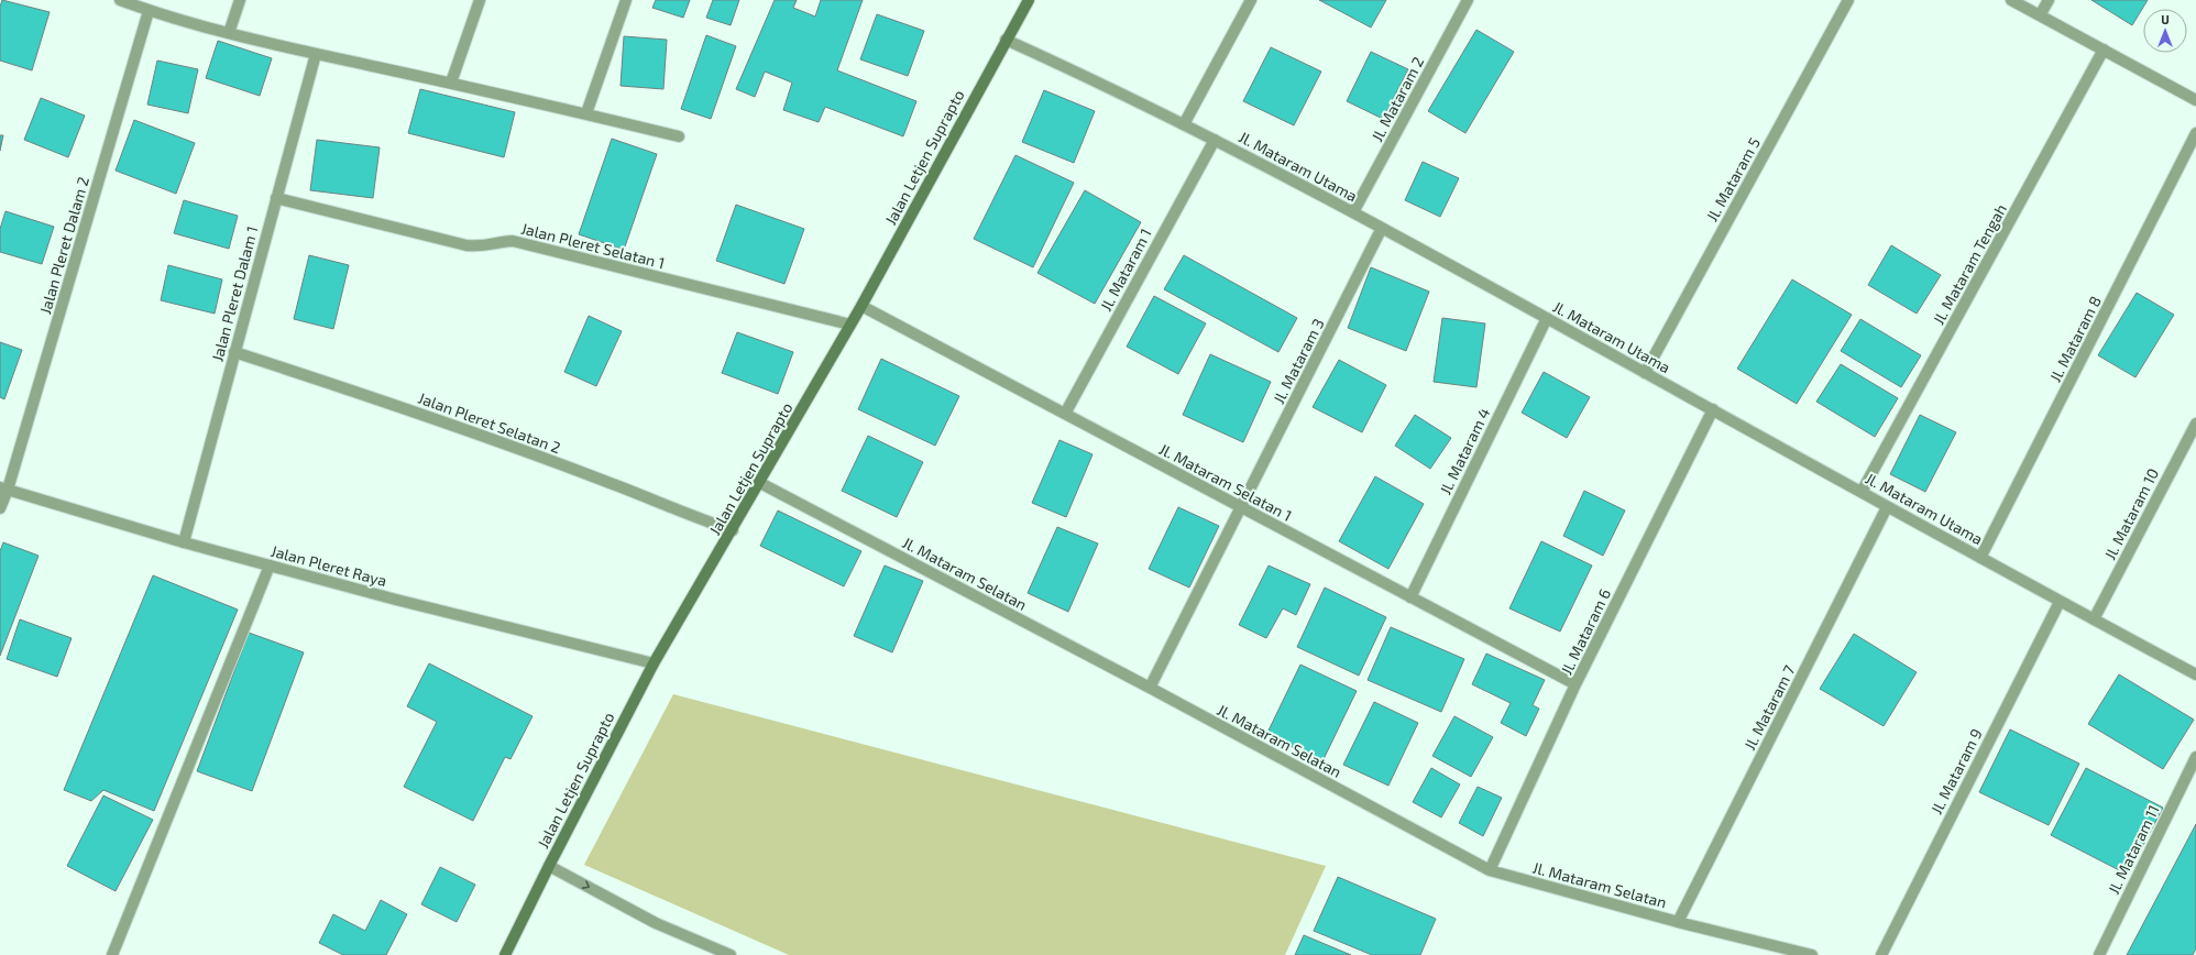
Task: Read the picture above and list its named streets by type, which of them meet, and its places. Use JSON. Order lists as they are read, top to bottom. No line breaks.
{"streets":{"main road":["Jalan Letjen Suprapto"],"street":["Jl. Mataram 2","Jl. Mataram Utama","Jl. Mataram 5","Jalan Pleret Dalam 2","Jalan Pleret Selatan 1","Jl. Mataram Tengah","Jl. Mataram 1","Jalan Pleret Dalam 1","Jl. Mataram 8","Jl. Mataram 3","Jalan Pleret Selatan 2","Jl. Mataram 4","Jl. Mataram Selatan 1","Jl. Mataram 10","Jalan Pleret Raya","Jl. Mataram Selatan","Jl. Mataram 6","Jl. Mataram 7","Jl. Mataram 9","Jl. Mataram 11"]},"crossings":[["Jl. Mataram 2","Jl. Mataram Utama"],["Jalan Letjen Suprapto","Jl. Mataram Utama"],["Jalan Letjen Suprapto","Jalan Pleret Selatan 1"],["Jalan Letjen Suprapto","Jalan Pleret Selatan 2"],["Jalan Letjen Suprapto","Jl. Mataram Selatan 1"],["Jalan Letjen Suprapto","Jalan Pleret Raya"],["Jalan Letjen Suprapto","Jl. Mataram Selatan"],["Jl. Mataram Utama","Jl. Mataram 5"],["Jl. Mataram Utama","Jl. Mataram Tengah"],["Jl. Mataram Utama","Jl. Mataram 1"],["Jl. Mataram Utama","Jl. Mataram 8"],["Jl. Mataram Utama","Jl. Mataram 3"],["Jl. Mataram Utama","Jl. Mataram 4"],["Jl. Mataram Utama","Jl. Mataram 10"],["Jl. Mataram Utama","Jl. Mataram 6"],["Jl. Mataram Utama","Jl. Mataram 7"],["Jl. Mataram Utama","Jl. Mataram 9"],["Jalan Pleret Dalam 2","Jalan Pleret Raya"],["Jalan Pleret Selatan 1","Jalan Pleret Dalam 1"],["Jl. Mataram 1","Jl. Mataram Selatan 1"],["Jalan Pleret Dalam 1","Jalan Pleret Selatan 2"],["Jalan Pleret Dalam 1","Jalan Pleret Raya"],["Jl. Mataram 3","Jl. Mataram Selatan 1"],["Jl. Mataram 3","Jl. Mataram Selatan"],["Jl. Mataram 4","Jl. Mataram Selatan 1"],["Jl. Mataram Selatan 1","Jl. Mataram 6"],["Jl. Mataram Selatan","Jl. Mataram 6"],["Jl. Mataram Selatan","Jl. Mataram 7"]],"north":"top"}
